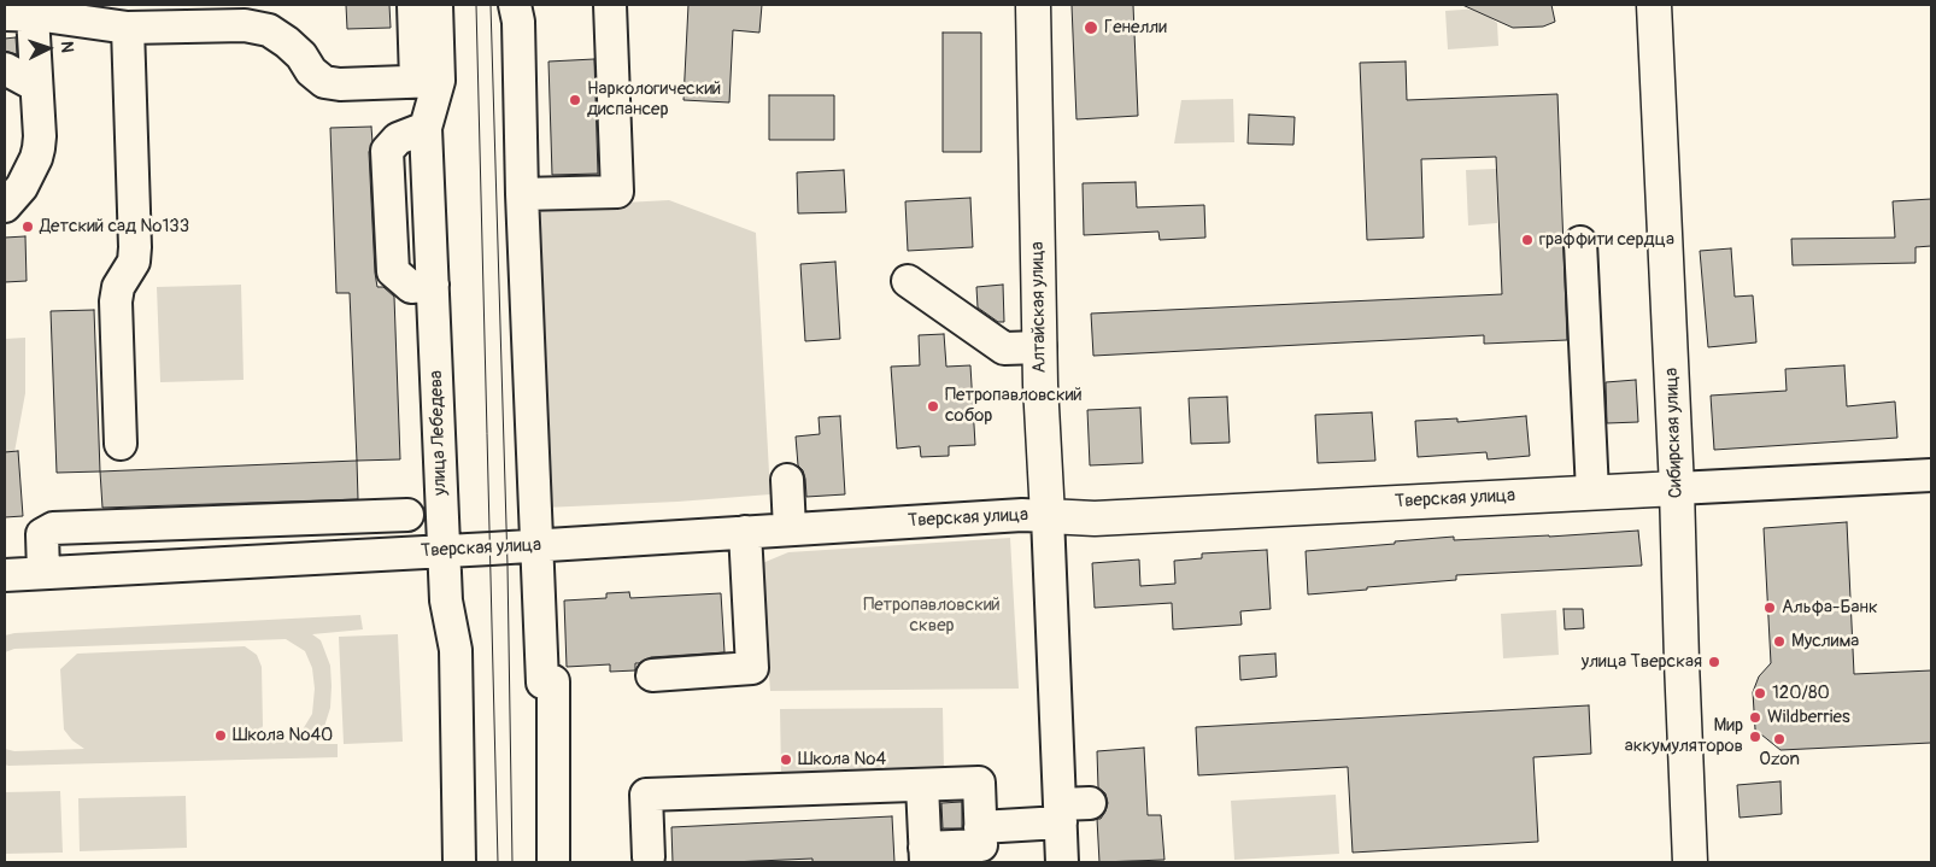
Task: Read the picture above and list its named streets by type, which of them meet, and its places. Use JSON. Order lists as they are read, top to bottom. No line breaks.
{"streets":{"main road":["Алтайская улица","Сибирская улица","Тверская улица"],"street":["улица Лебедева"]},"crossings":[["Алтайская улица","Тверская улица"],["улица Лебедева","Тверская улица"],["Сибирская улица","Тверская улица"]],"parks":["Петропавловский сквер"],"places":["Генелли","Наркологический диспансер","Детский сад №133","граффити сердца","Петропавловский собор","Альфа-Банк","Муслима","улица Тверская","120/80","Wildberries","Школа №40","Мир аккумуляторов","Ozon","Школа №4"],"north":"right"}
